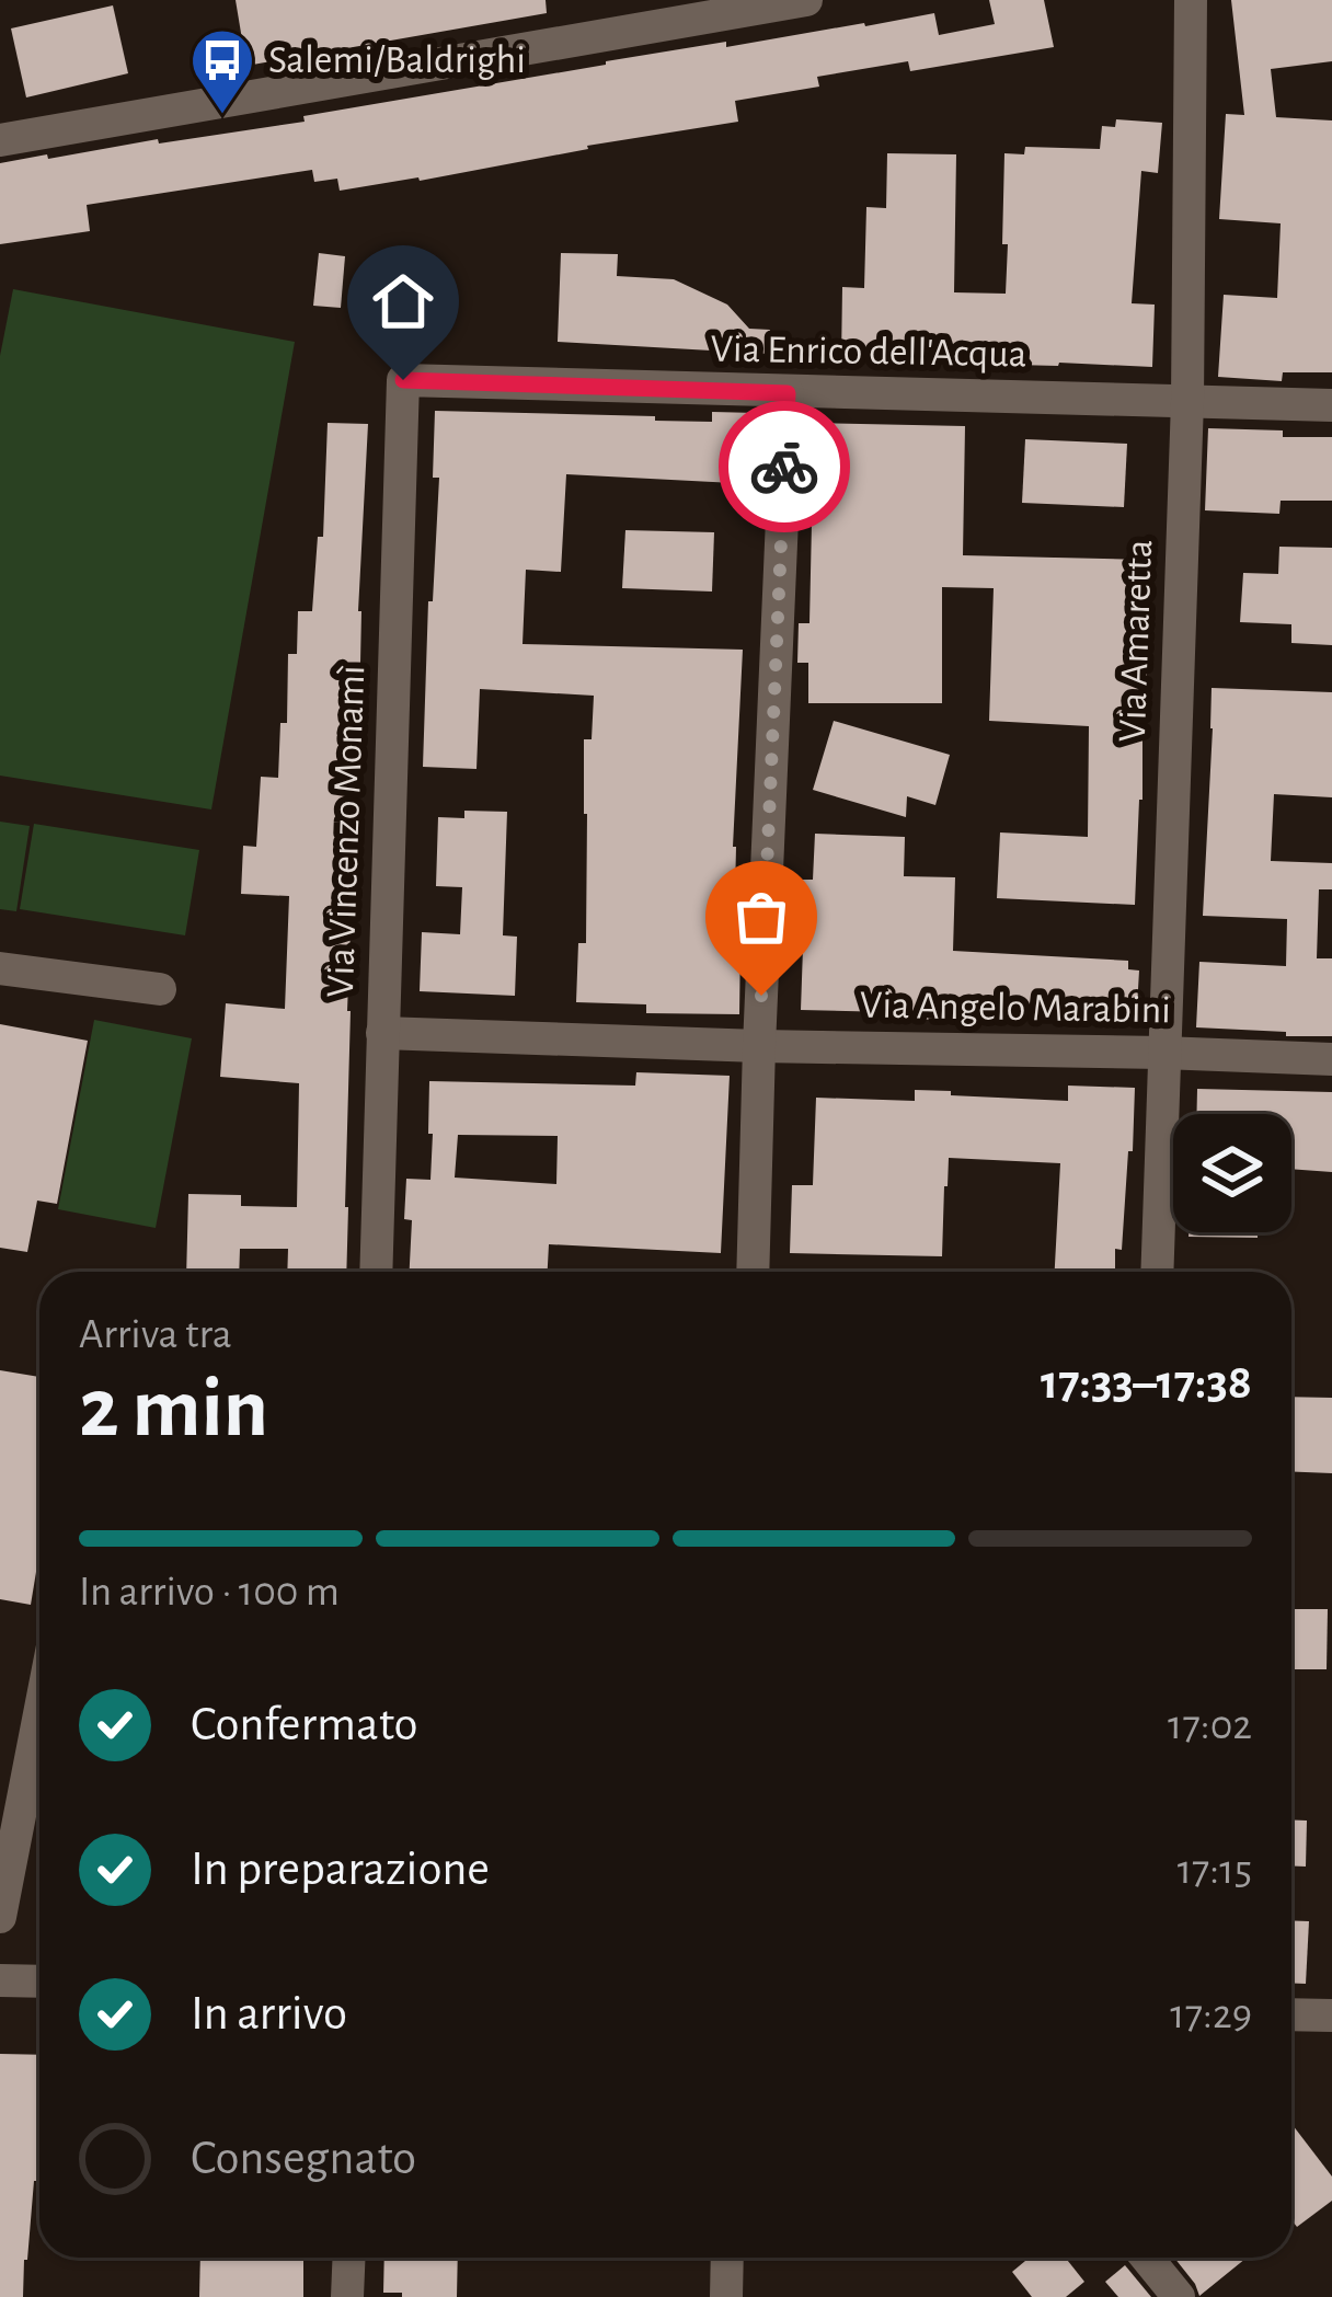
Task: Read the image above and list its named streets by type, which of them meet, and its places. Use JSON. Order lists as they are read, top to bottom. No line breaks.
{"streets":{"street":["Via Enrico dell'Acqua","Via Amaretta","Via Vincenzo Monamì","Via Angelo Marabini"]},"crossings":[["Via Enrico dell'Acqua","Via Amaretta"],["Via Enrico dell'Acqua","Via Vincenzo Monamì"],["Via Amaretta","Via Angelo Marabini"],["Via Vincenzo Monamì","Via Angelo Marabini"]],"places":{"bus stop":["Salemi/Baldrighi"]},"page":{"heading":["2 min","Arriva tra","17:33–17:38"],"bar":"In arrivo · 100 m","list":[["Confermato","17:02"],["In preparazione","17:15"],["In arrivo","17:29"],"Consegnato"]}}
